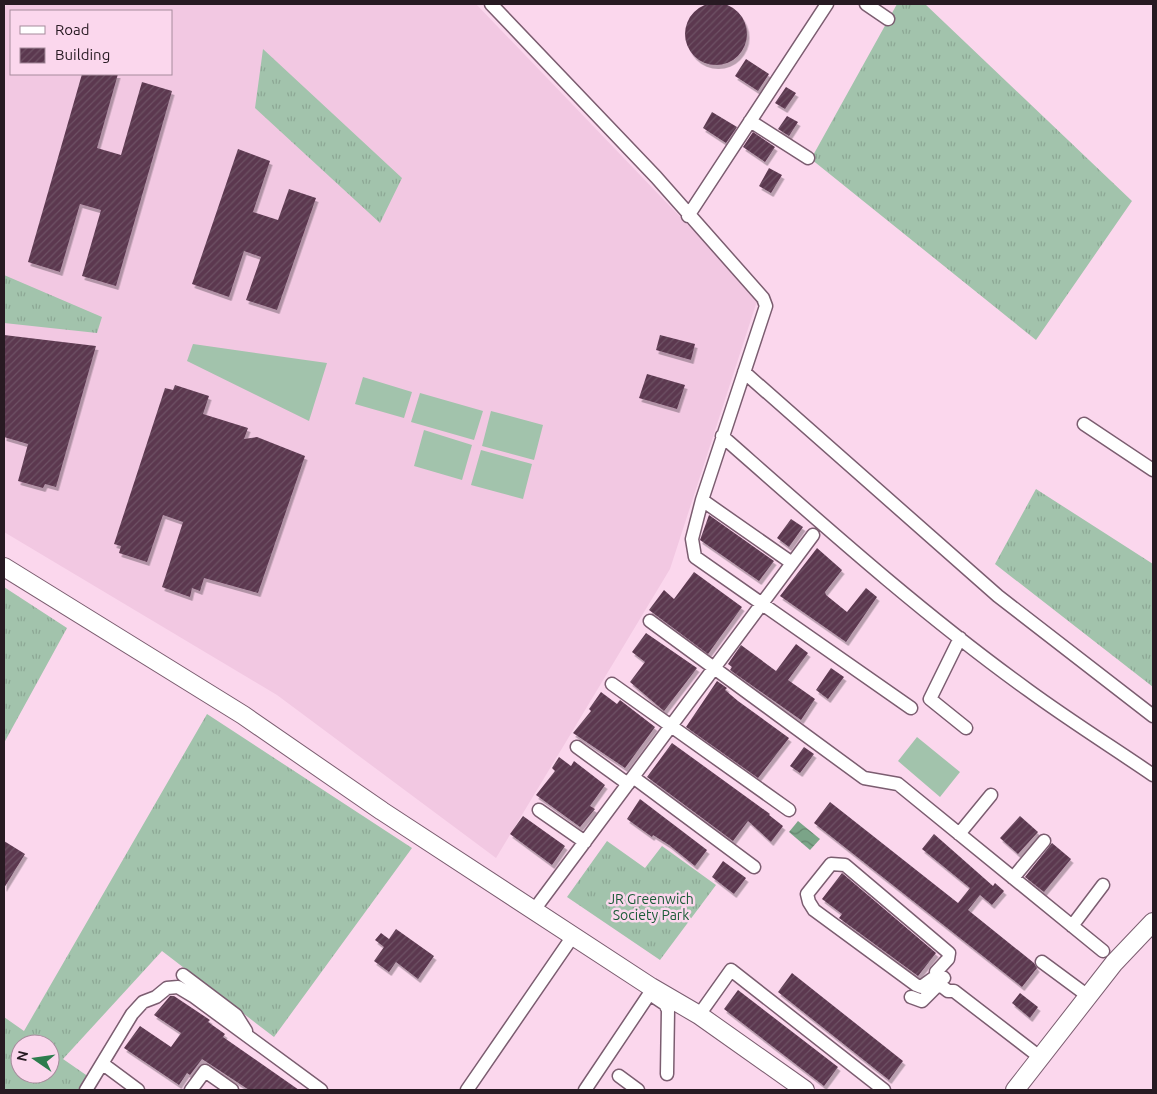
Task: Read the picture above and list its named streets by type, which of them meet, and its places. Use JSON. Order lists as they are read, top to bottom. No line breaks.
{"parks":["JR Greenwich Society Park"],"legend":["Road","Building"],"north":"left"}
